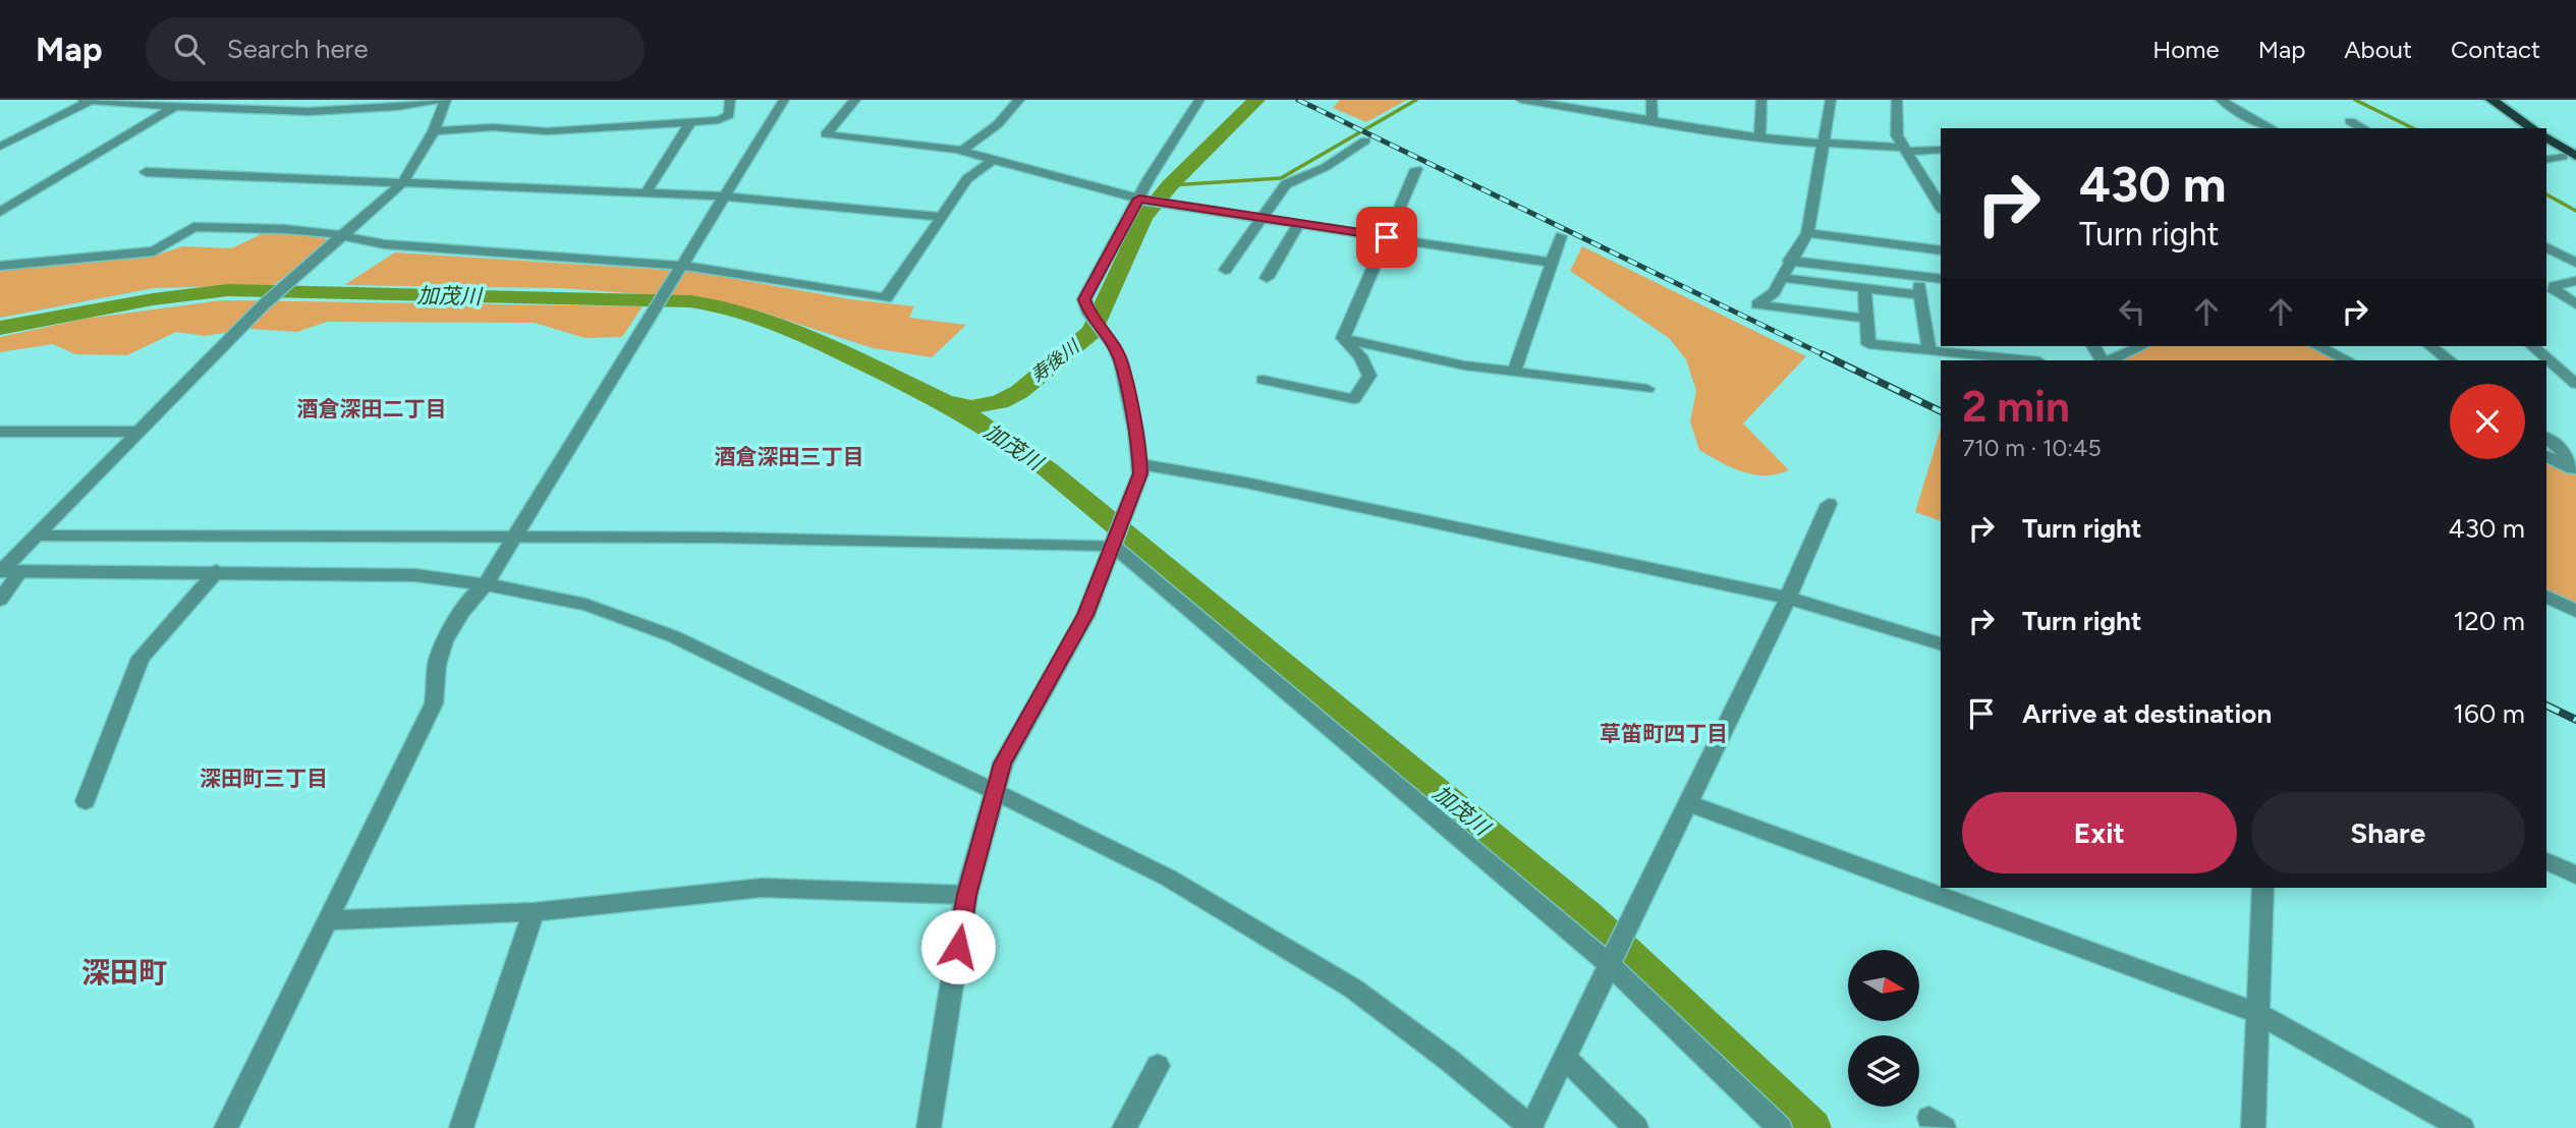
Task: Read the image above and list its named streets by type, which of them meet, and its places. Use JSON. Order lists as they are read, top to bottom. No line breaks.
{"districts":["酒倉深田二丁目","酒倉深田三丁目","草笛町四丁目","深田町三丁目","深田町"],"water":["加茂川","寿後川"],"north":"right","page":{"header":"Map","search":"Search here","nav":["Home","Map","About","Contact"],"turn":["430 m","Turn right"],"heading":["2 min","710 m · 10:45"],"list":[{"name":"Turn right","value":"430 m"},{"name":"Turn right","value":"120 m"},{"name":"Arrive at destination","value":"160 m"}],"buttons":["Exit","Share"]}}
